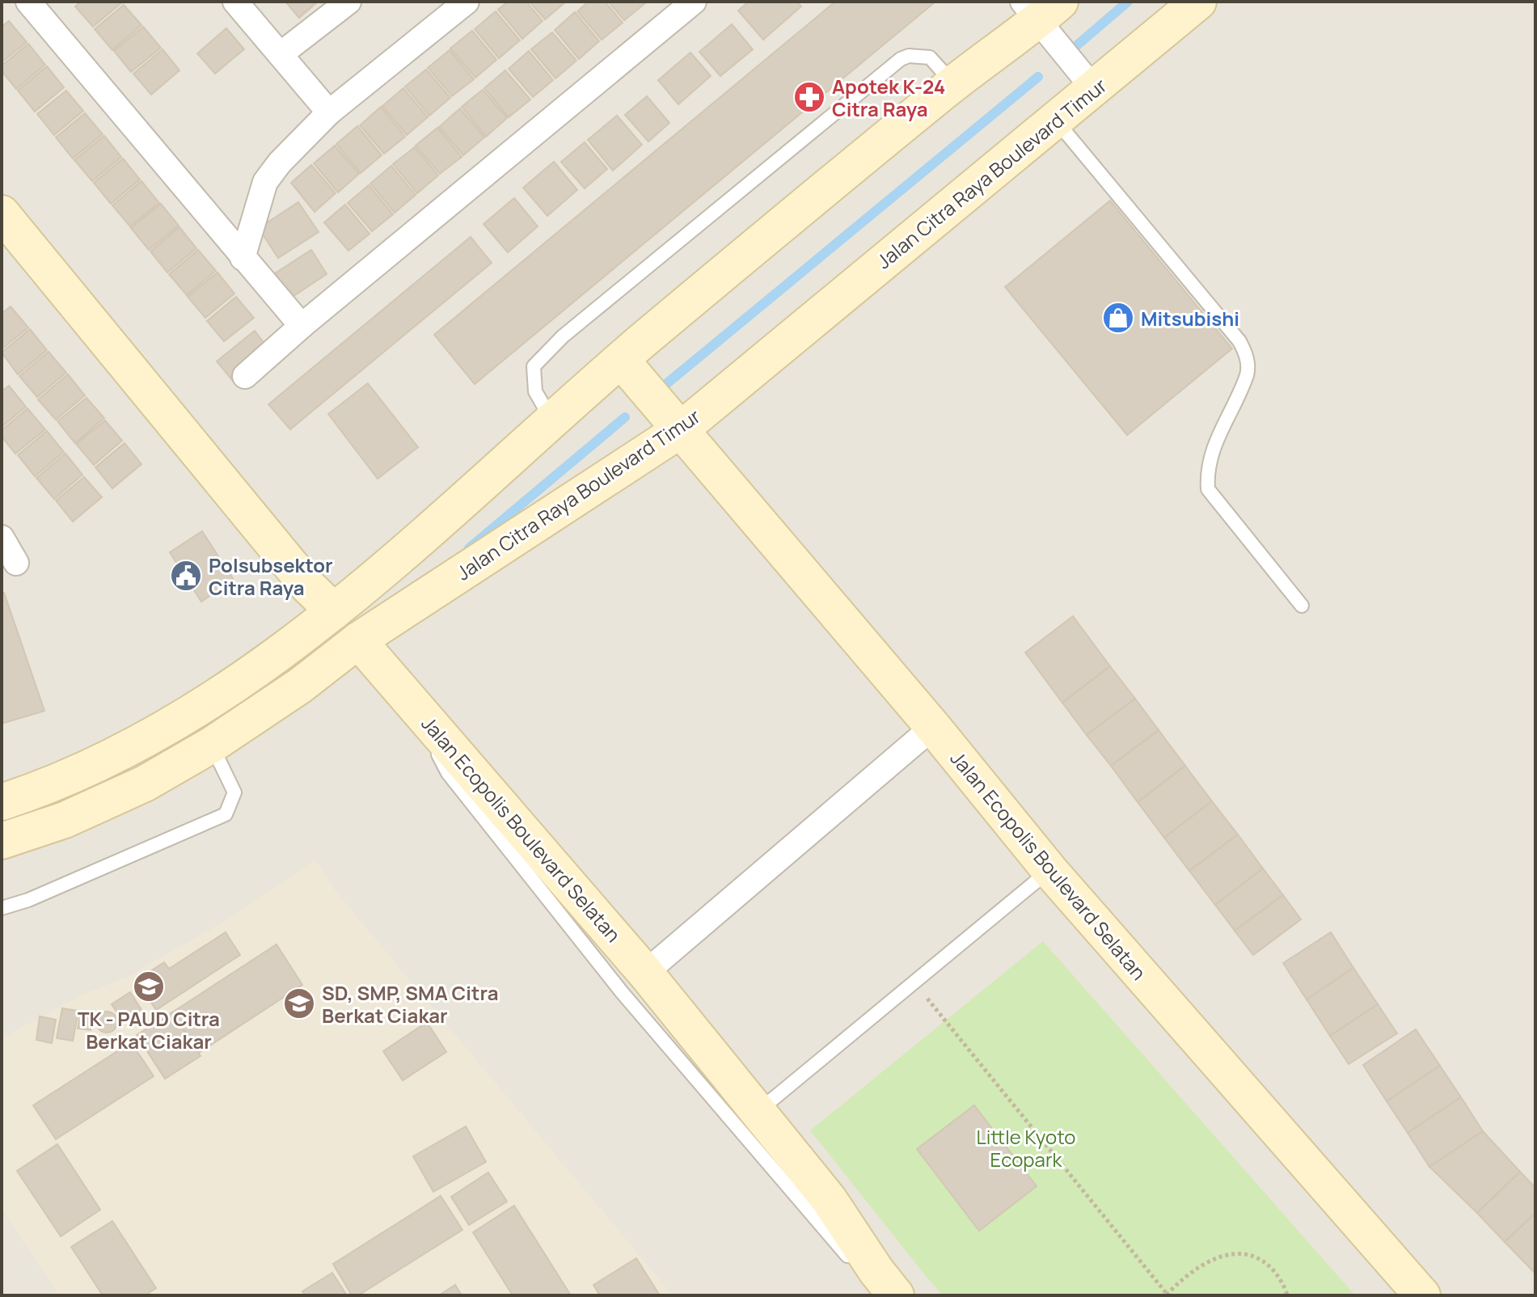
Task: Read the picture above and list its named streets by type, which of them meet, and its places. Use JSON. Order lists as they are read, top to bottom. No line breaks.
{"streets":{"street":["Jalan Citra Raya Boulevard Timur","Jalan Ecopolis Boulevard Selatan"]},"crossings":[["Jalan Citra Raya Boulevard Timur","Jalan Ecopolis Boulevard Selatan"]],"parks":["Little Kyoto Ecopark"],"places":{"pharmacy":["Apotek K-24 Citra Raya"],"shop":["Mitsubishi"],"public building":["Polsubsektor Citra Raya"],"school or university":["TK - PAUD Citra Berkat Ciakar","SD, SMP, SMA Citra Berkat Ciakar"]}}
